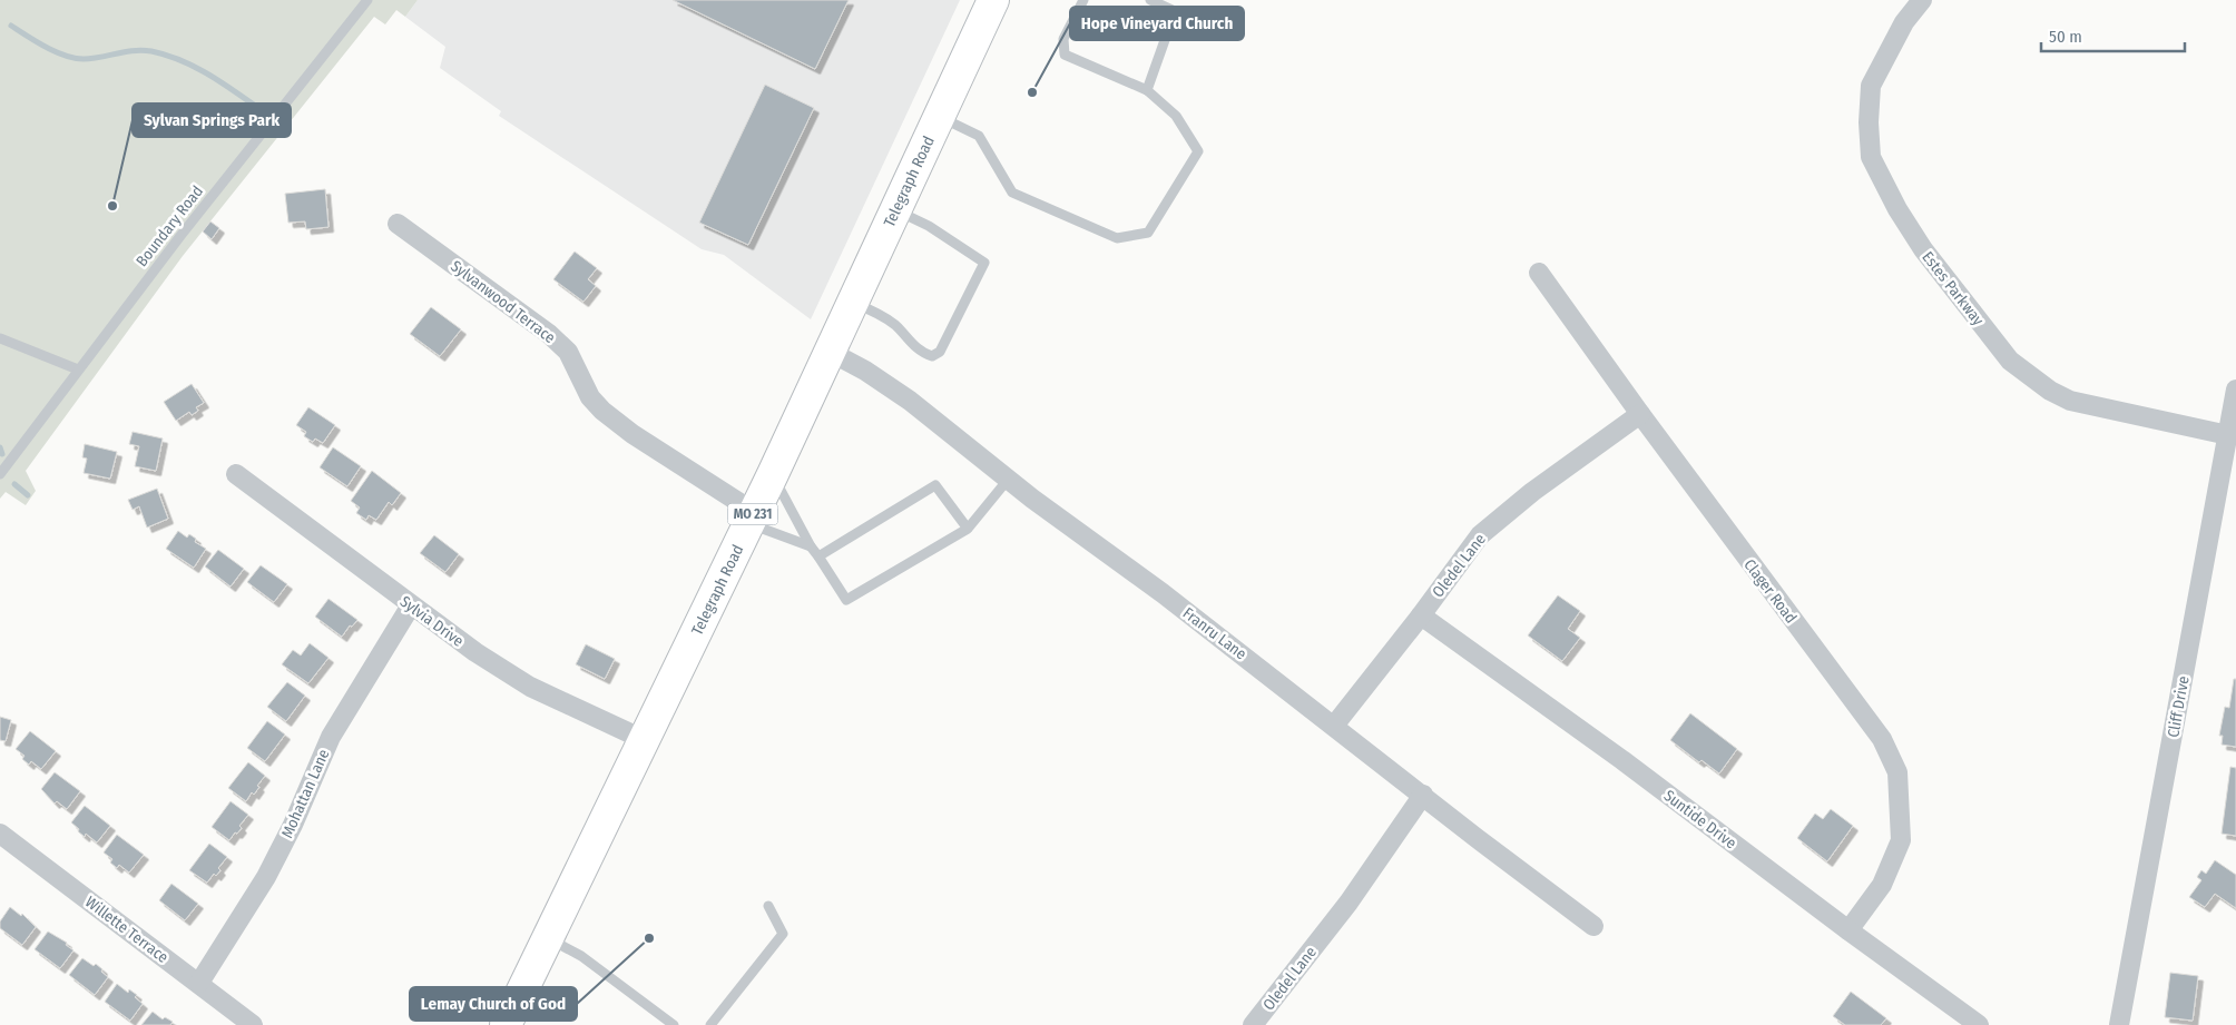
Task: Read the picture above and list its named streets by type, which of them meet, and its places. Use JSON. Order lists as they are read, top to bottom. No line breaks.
{"streets":{"main road":["Telegraph Road","MO 231"],"street":["Estes Parkway","Sylvanwood Terrace","Oledel Lane","Clager Road","Sylvia Drive","Franru Lane","Cliff Drive","Mohattan Lane","Suntide Drive","Willette Terrace"],"lane":["Boundary Road"]},"crossings":[["Telegraph Road","Sylvanwood Terrace"],["Telegraph Road","Sylvia Drive"],["Telegraph Road","Franru Lane"],["Estes Parkway","Cliff Drive"],["Oledel Lane","Clager Road"],["Oledel Lane","Franru Lane"],["Oledel Lane","Suntide Drive"],["Clager Road","Suntide Drive"],["Sylvia Drive","Mohattan Lane"],["Mohattan Lane","Willette Terrace"]],"places":["Hope Vineyard Church","Sylvan Springs Park","Lemay Church of God"],"scale_bar":"50 m"}
